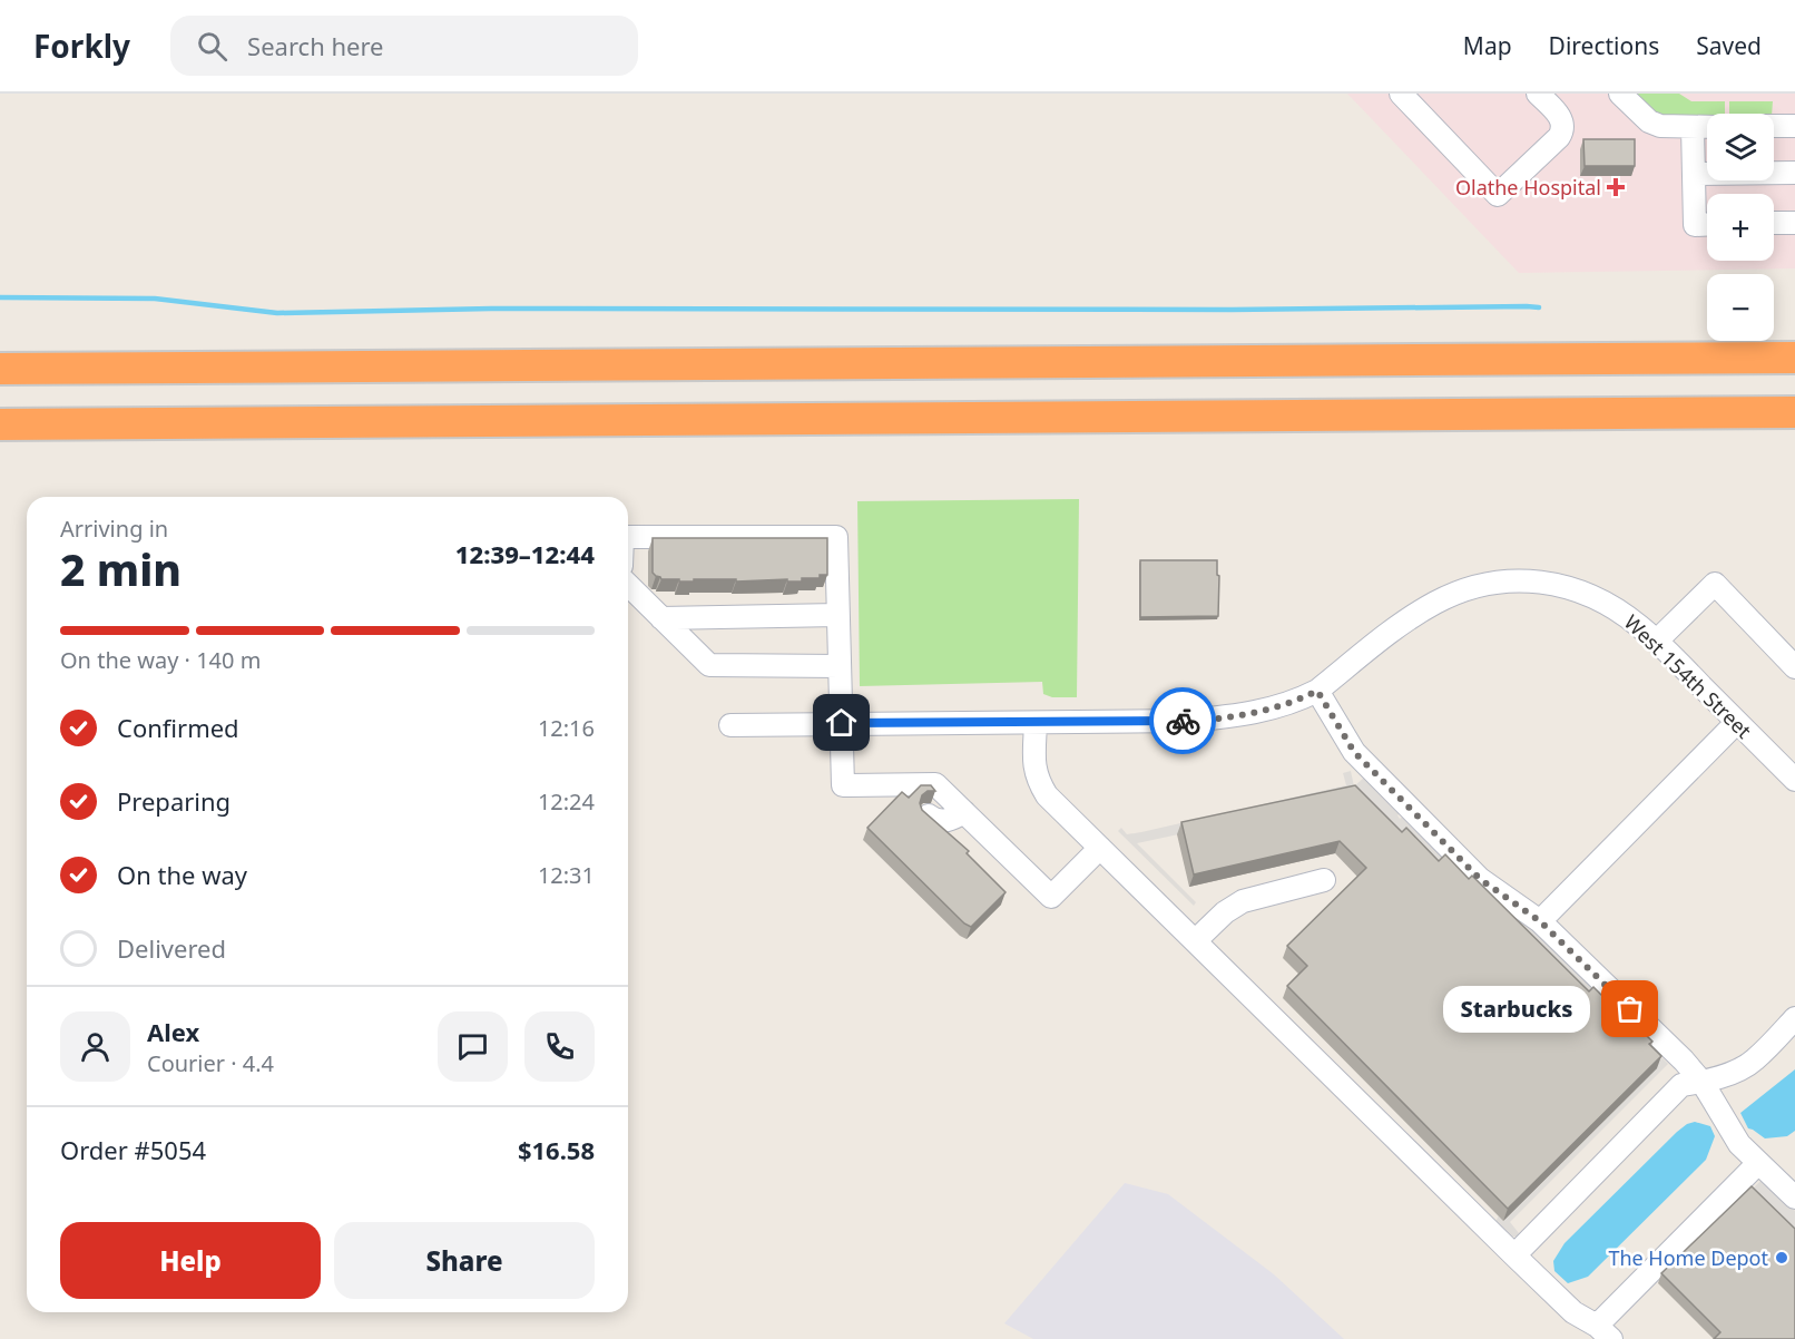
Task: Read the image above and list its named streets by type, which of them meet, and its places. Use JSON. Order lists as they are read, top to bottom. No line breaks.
{"streets":{"street":["West 154th Street"]},"places":{"health":["Olathe Hospital"],"other":["Starbucks","The Home Depot"]},"page":{"header":"Forkly","search":"Search here","nav":["Map","Directions","Saved"],"map_buttons":["+","−"],"heading":["2 min","Arriving in","12:39–12:44"],"panel":["Alex","Courier · 4.4","Order #5054","$16.58"],"bar":"On the way · 140 m","list":[["Confirmed","12:16"],["Preparing","12:24"],["On the way","12:31"],"Delivered"],"bubble":"Starbucks","buttons":["Help","Share"]}}
